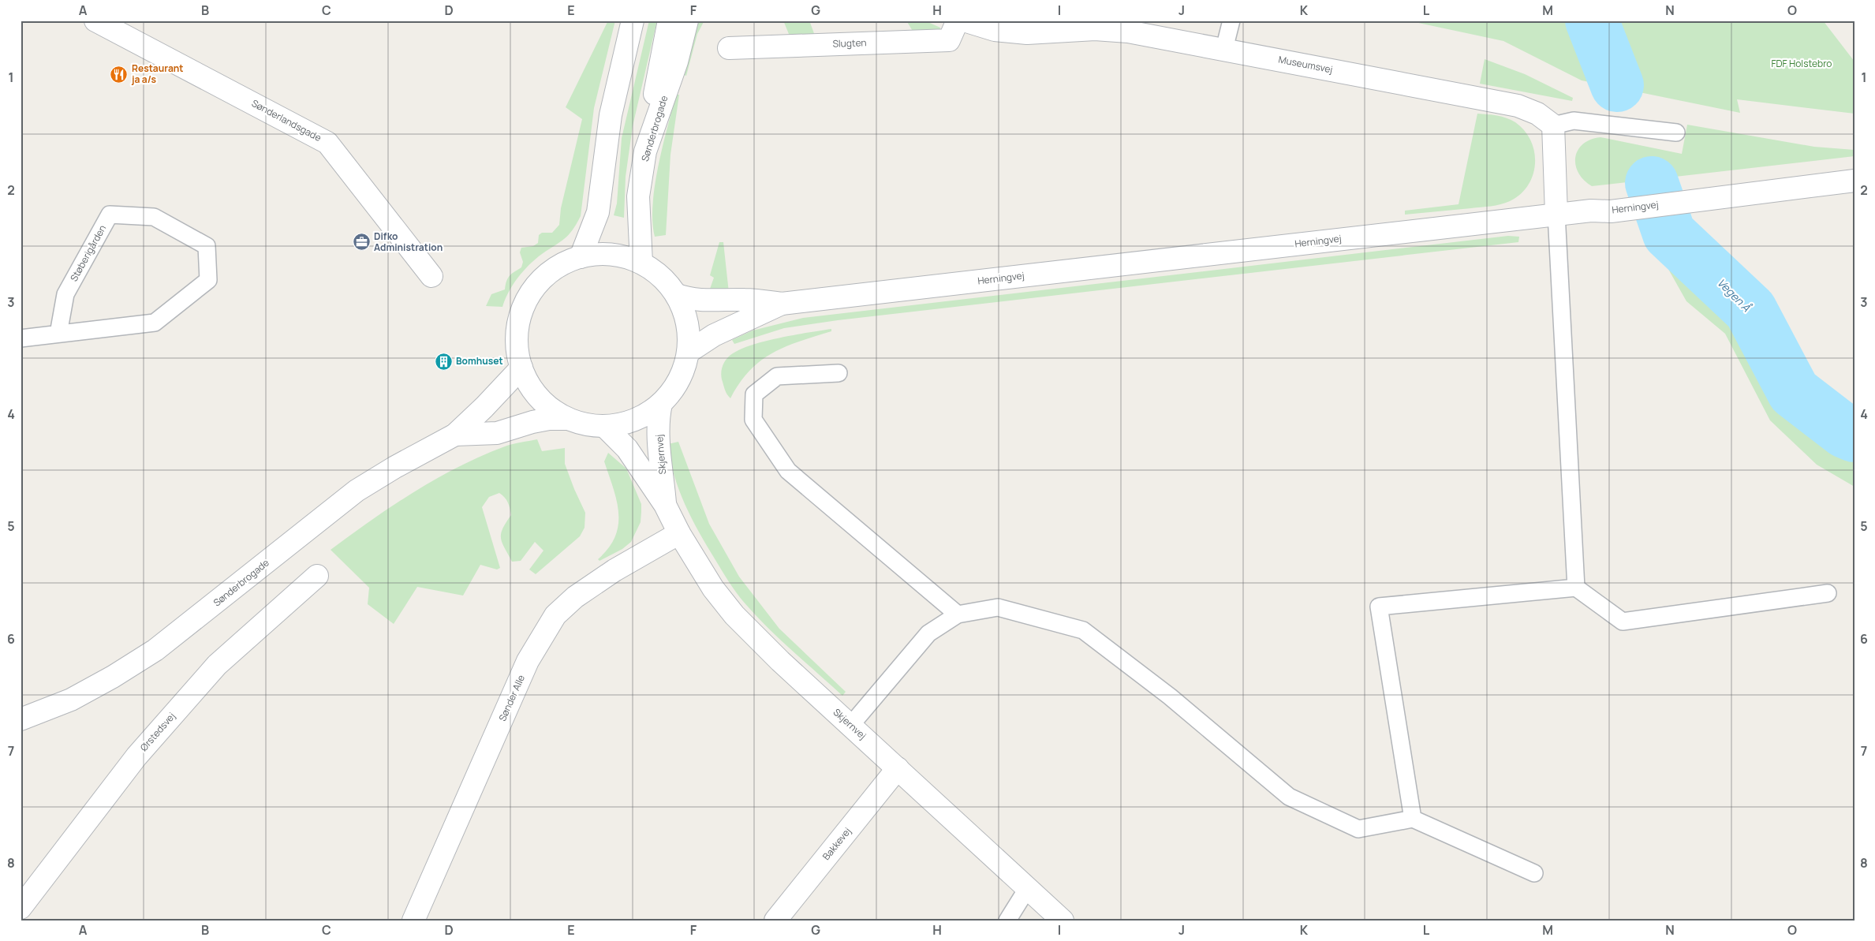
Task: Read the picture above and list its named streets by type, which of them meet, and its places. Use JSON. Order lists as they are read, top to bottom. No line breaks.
{"streets":{"street":["Slugten","Museumsvej","Sønderlandsgade","Sønderbrogade","Herningvej","Skjernvej","Sønder Alle","Ørstedsvej","Bakkevej"],"lane":["Støberigården"]},"crossings":[["Skjernvej","Sønder Alle"],["Skjernvej","Bakkevej"]],"water":["Vegen Å"],"parks":["FDF Holstebro"],"places":{"restaurant":["Restaurant ja a/s"],"office":["Difko Administration"],"building":["Bomhuset"]},"grid":{"columns":["A","B","C","D","E","F","G","H","I","J","K","L","M","N","O"],"rows":["1","2","3","4","5","6","7","8"]}}
